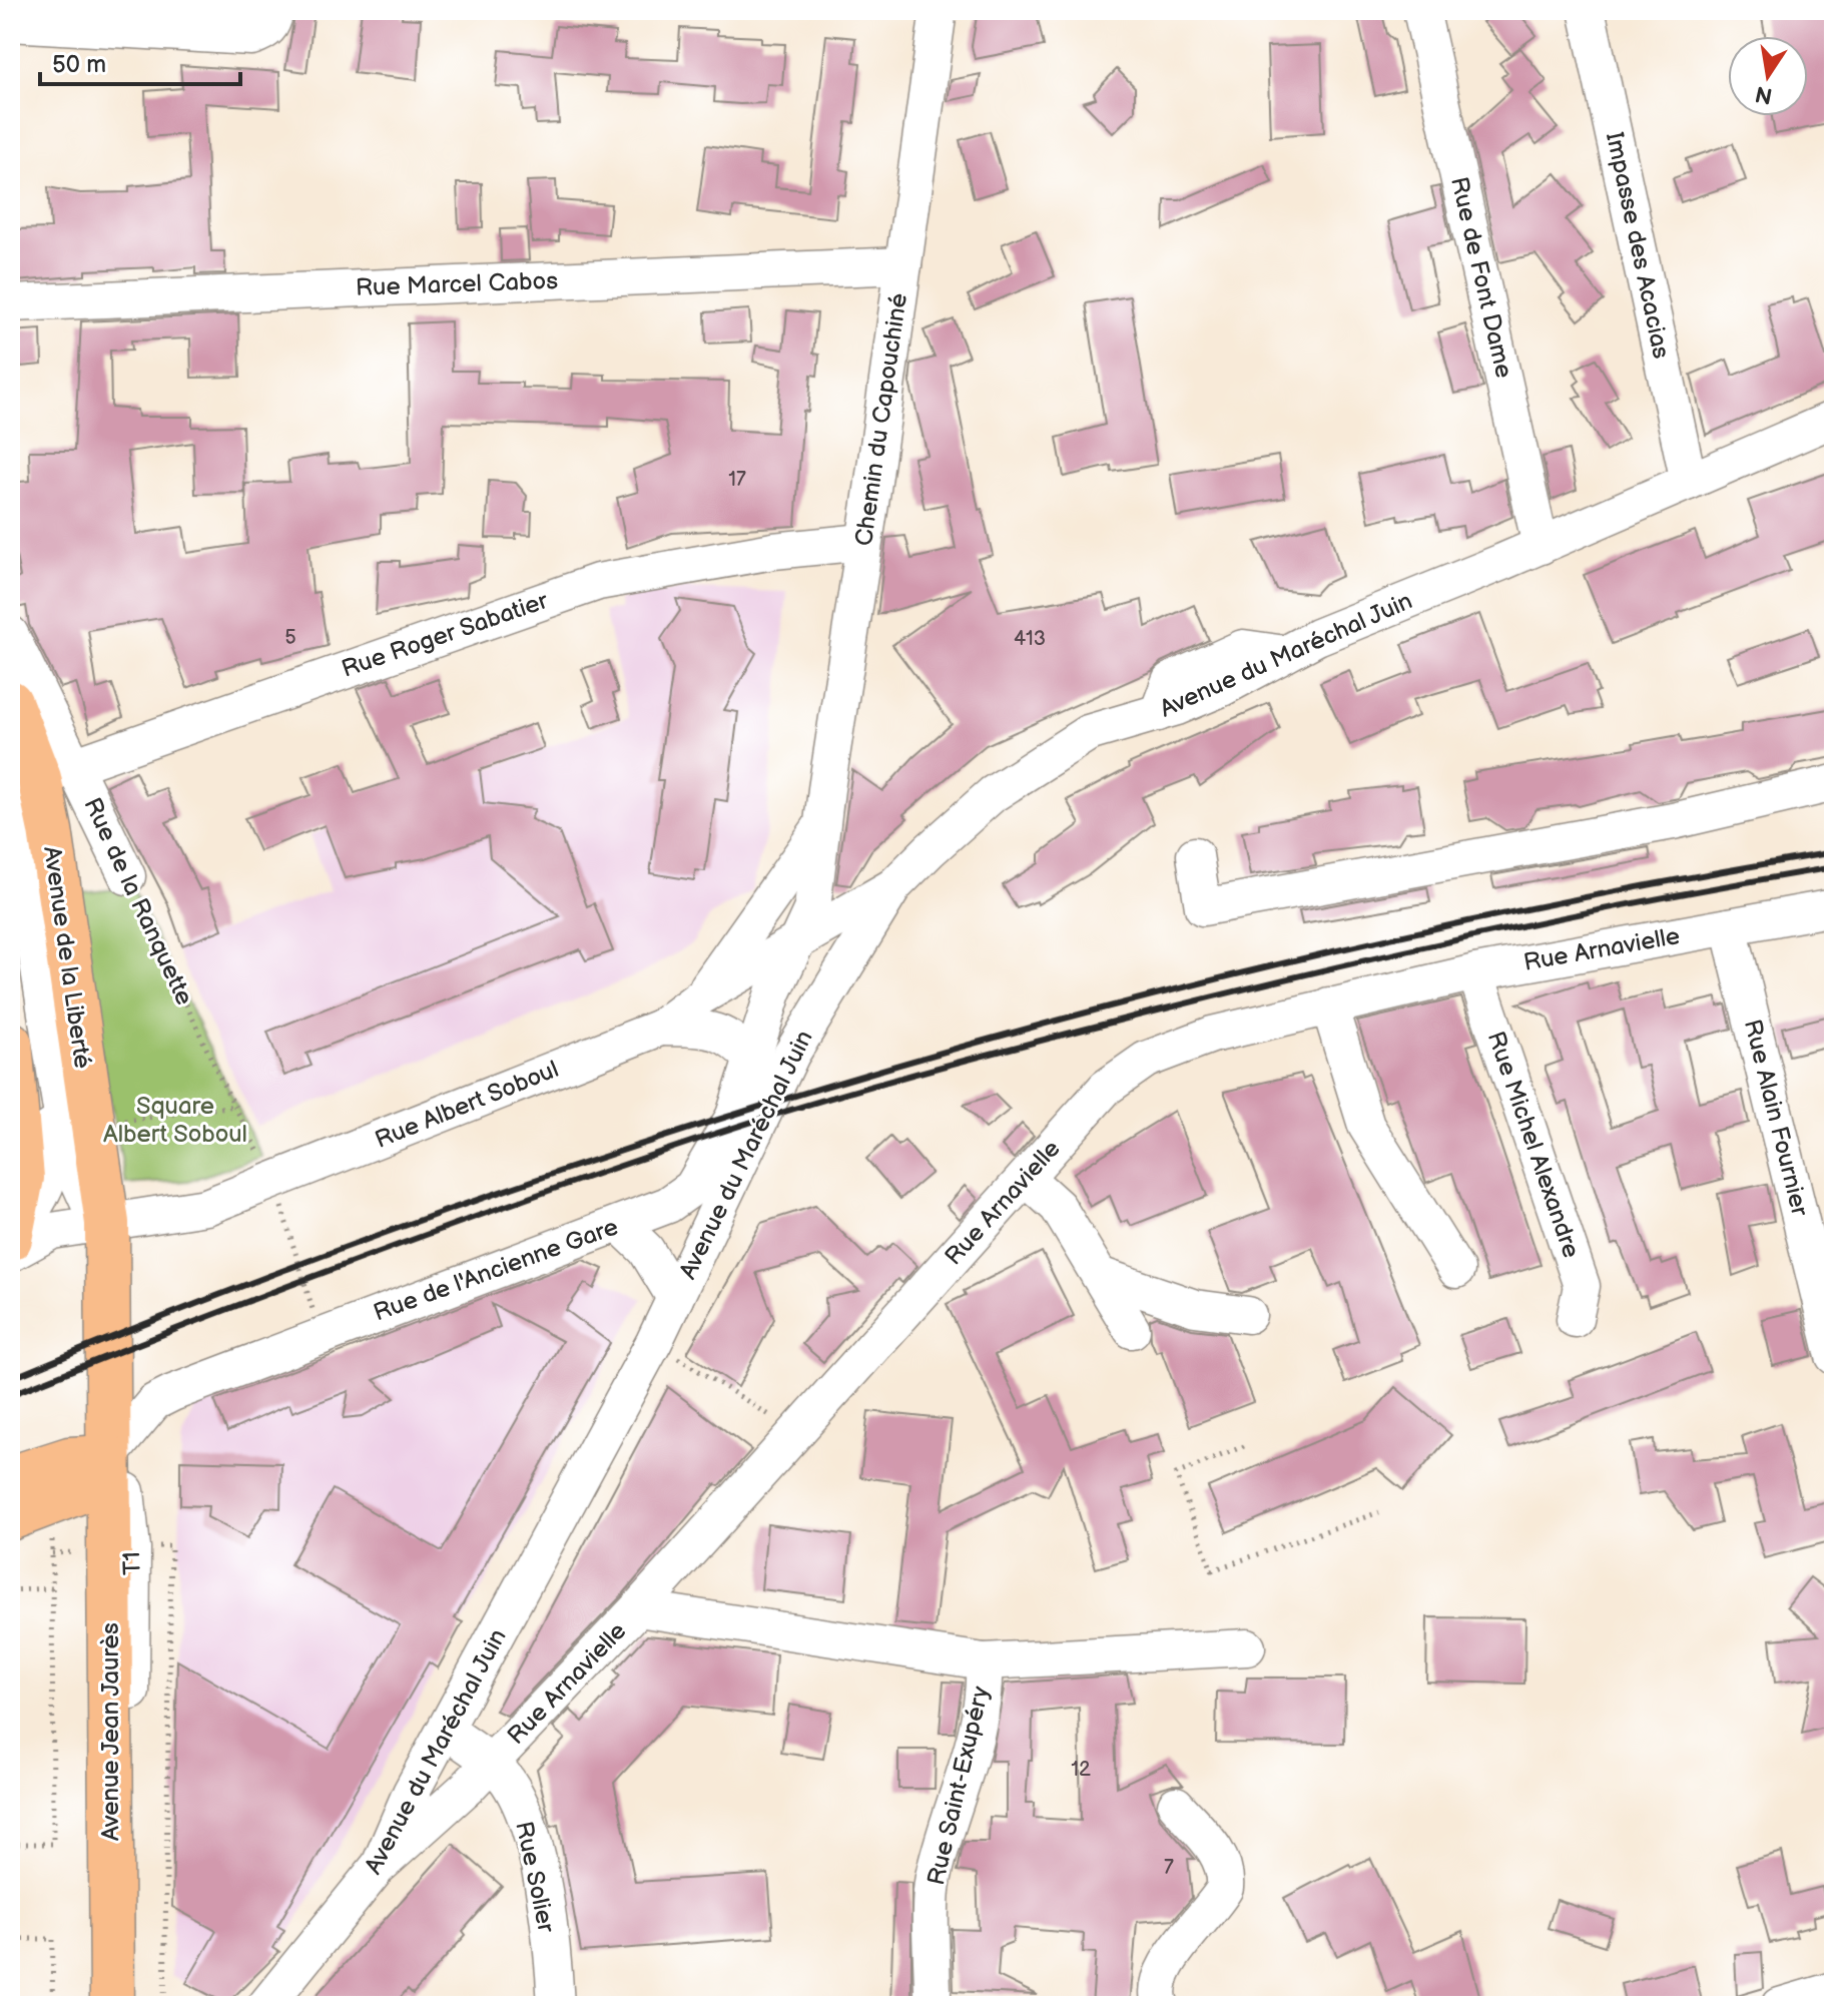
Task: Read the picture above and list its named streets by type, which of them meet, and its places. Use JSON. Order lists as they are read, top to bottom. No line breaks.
{"streets":{"main road":["Avenue de la Liberté","Avenue Jean Jaurès"],"street":["Impasse des Acacias","Rue de Font Dame","Rue Marcel Cabos","Chemin du Capouchiné","Rue Roger Sabatier","Avenue du Maréchal Juin","Rue de la Ranquette","Rue Arnavielle","Rue Albert Soboul","Rue Alain Fournier","Rue Michel Alexandre","Rue de l'Ancienne Gare","T1","Rue Saint-Exupéry","Rue Solier"]},"crossings":[["Impasse des Acacias","Avenue du Maréchal Juin"],["Rue de Font Dame","Avenue du Maréchal Juin"],["Rue Marcel Cabos","Chemin du Capouchiné"],["Chemin du Capouchiné","Rue Roger Sabatier"],["Chemin du Capouchiné","Rue Albert Soboul"],["Chemin du Capouchiné","Rue de l'Ancienne Gare"],["Rue Roger Sabatier","Rue de la Ranquette"],["Rue Roger Sabatier","Avenue de la Liberté"],["Avenue du Maréchal Juin","Rue Arnavielle"],["Avenue du Maréchal Juin","Rue Albert Soboul"],["Avenue du Maréchal Juin","Rue de l'Ancienne Gare"],["Avenue du Maréchal Juin","Rue Solier"],["Rue de la Ranquette","Avenue de la Liberté"],["Rue Arnavielle","Rue Alain Fournier"],["Rue Arnavielle","Rue Michel Alexandre"],["Rue Arnavielle","Rue Saint-Exupéry"],["Rue Arnavielle","Rue Solier"],["Avenue de la Liberté","Rue Albert Soboul"],["Avenue de la Liberté","Rue de l'Ancienne Gare"],["Avenue de la Liberté","T1"],["Avenue de la Liberté","Avenue Jean Jaurès"],["Rue de l'Ancienne Gare","T1"],["Rue de l'Ancienne Gare","Avenue Jean Jaurès"],["T1","Avenue Jean Jaurès"]],"parks":["Square Albert Soboul"],"house_numbers":["17","5","413","12","7"],"scale_bar":"50 m","north":"bottom"}
